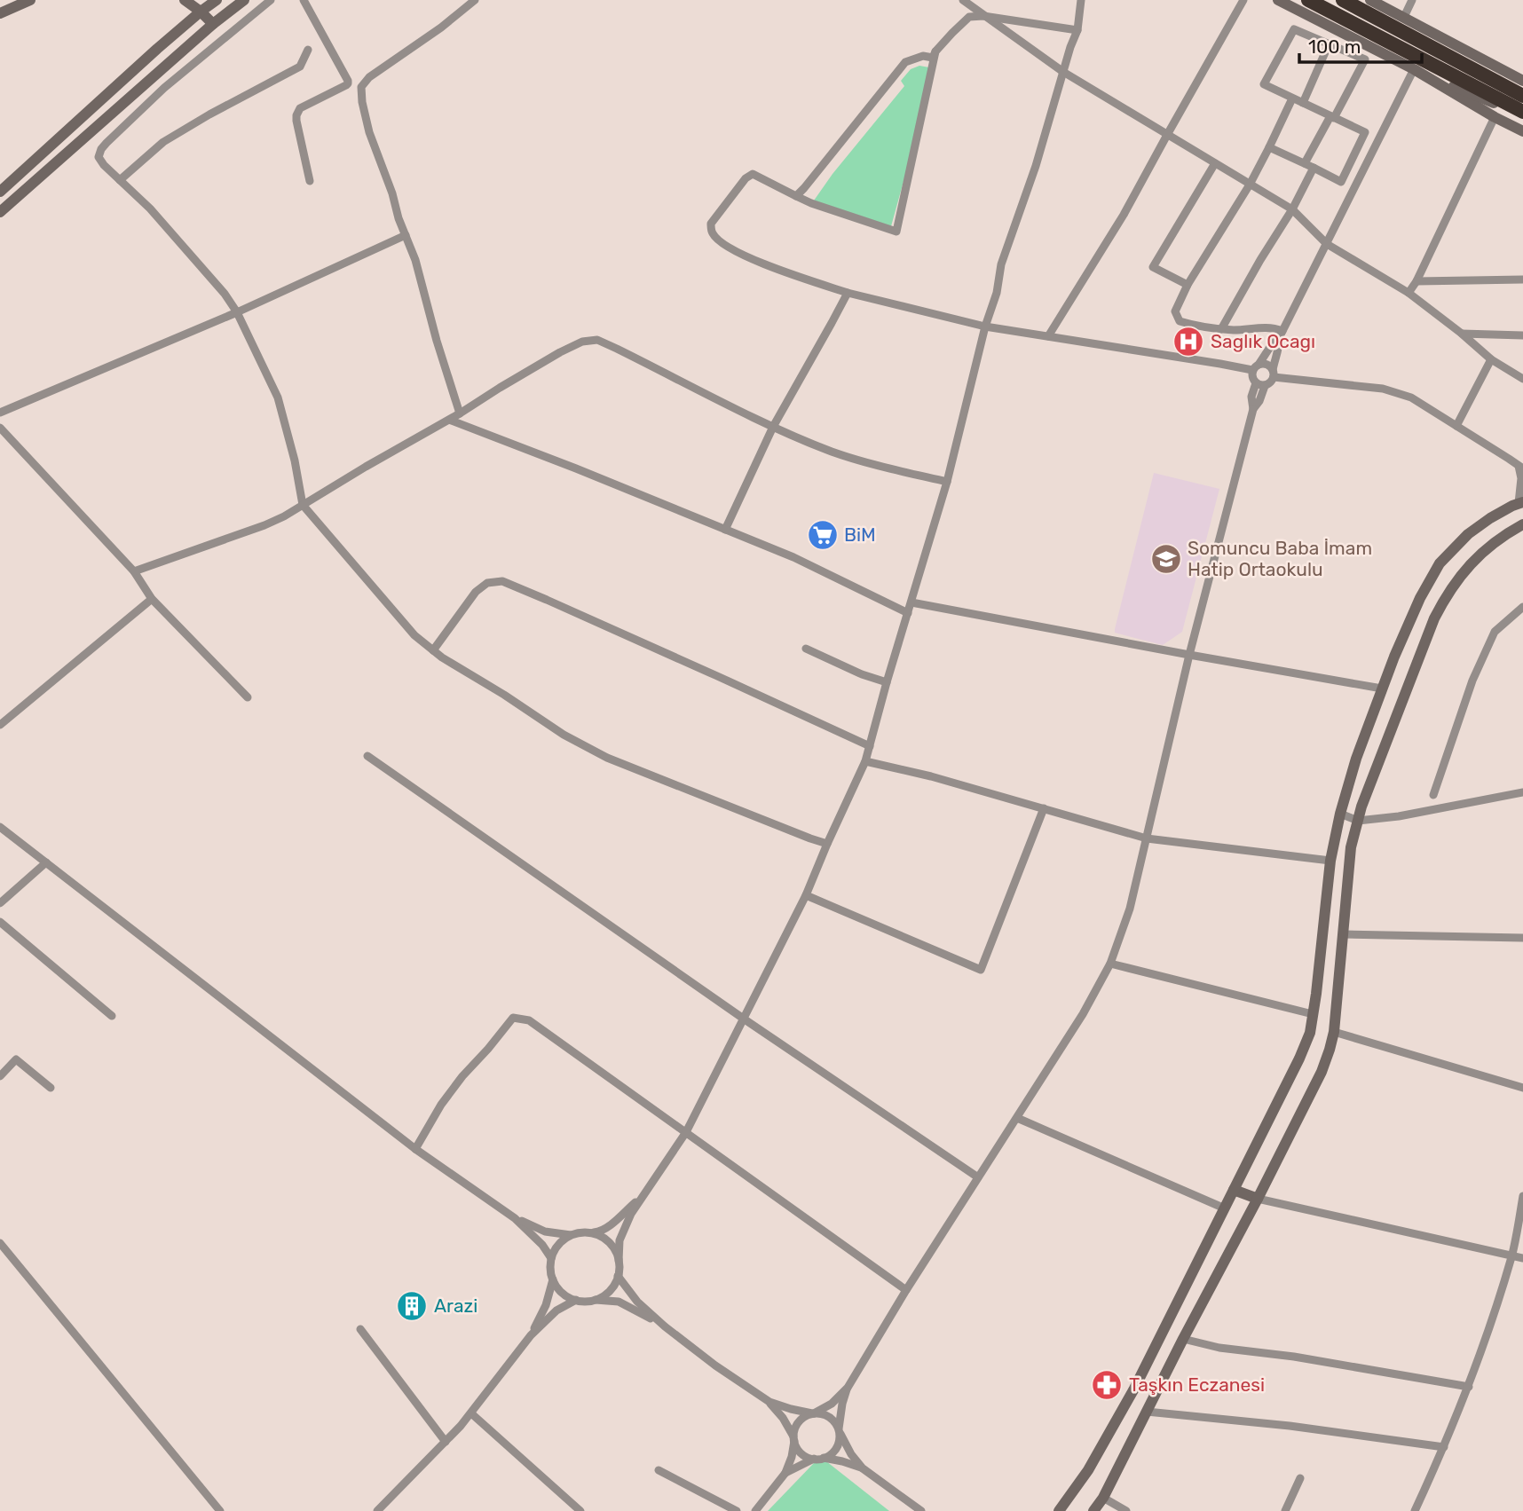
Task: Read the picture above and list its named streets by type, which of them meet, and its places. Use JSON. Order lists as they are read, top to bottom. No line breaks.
{"places":{"hospital":["Saglık Ocagı"],"supermarket":["BiM"],"school or university":["Somuncu Baba İmam Hatip Ortaokulu"],"building":["Arazi"],"pharmacy":["Taşkın Eczanesi"]},"scale_bar":"100 m"}
